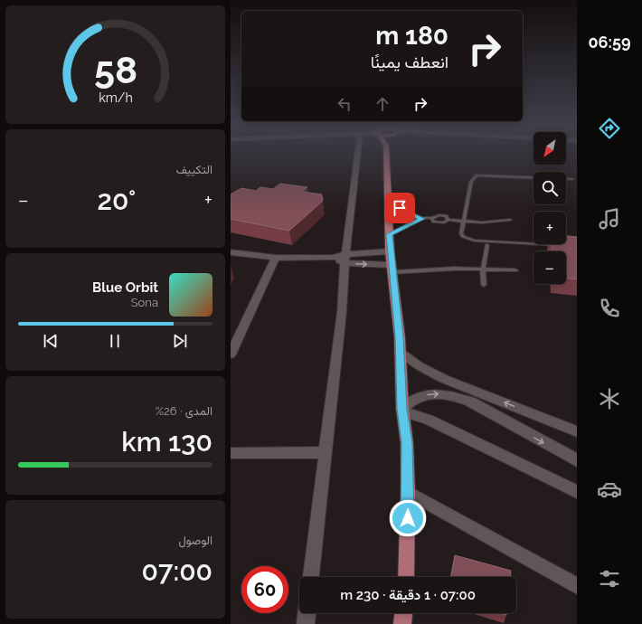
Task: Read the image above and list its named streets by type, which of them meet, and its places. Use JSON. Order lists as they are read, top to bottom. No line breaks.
{"north":"bottom left","page":{"tabs":"06:59","turn":["180 m","انعطف يمينًا"],"tile":["التكييف",["المدى · 26%","130 km"],["الوصول","07:00"]],"map_buttons":["+","−"],"heat":["−","20°","+"],"song":["Blue Orbit","Sona"],"limit":"60","trip":"07:00 · 1 دقيقة · 230 m","gauge":["58","km/h"]}}
